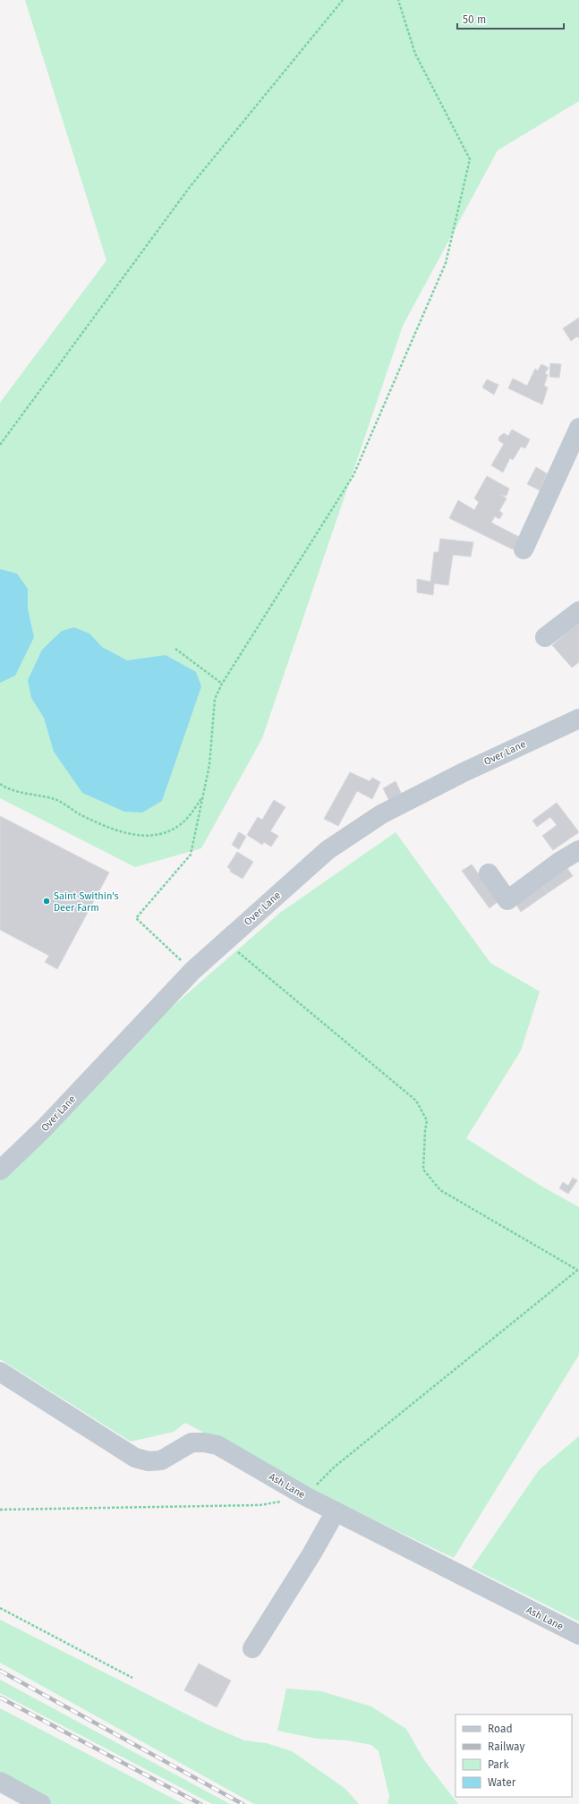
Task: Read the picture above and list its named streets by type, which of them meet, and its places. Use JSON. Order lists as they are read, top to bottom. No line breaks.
{"streets":{"street":["Over Lane","Ash Lane"]},"places":["Saint Swithin's Deer Farm"],"legend":["Road","Railway","Park","Water"],"scale_bar":"50 m"}
